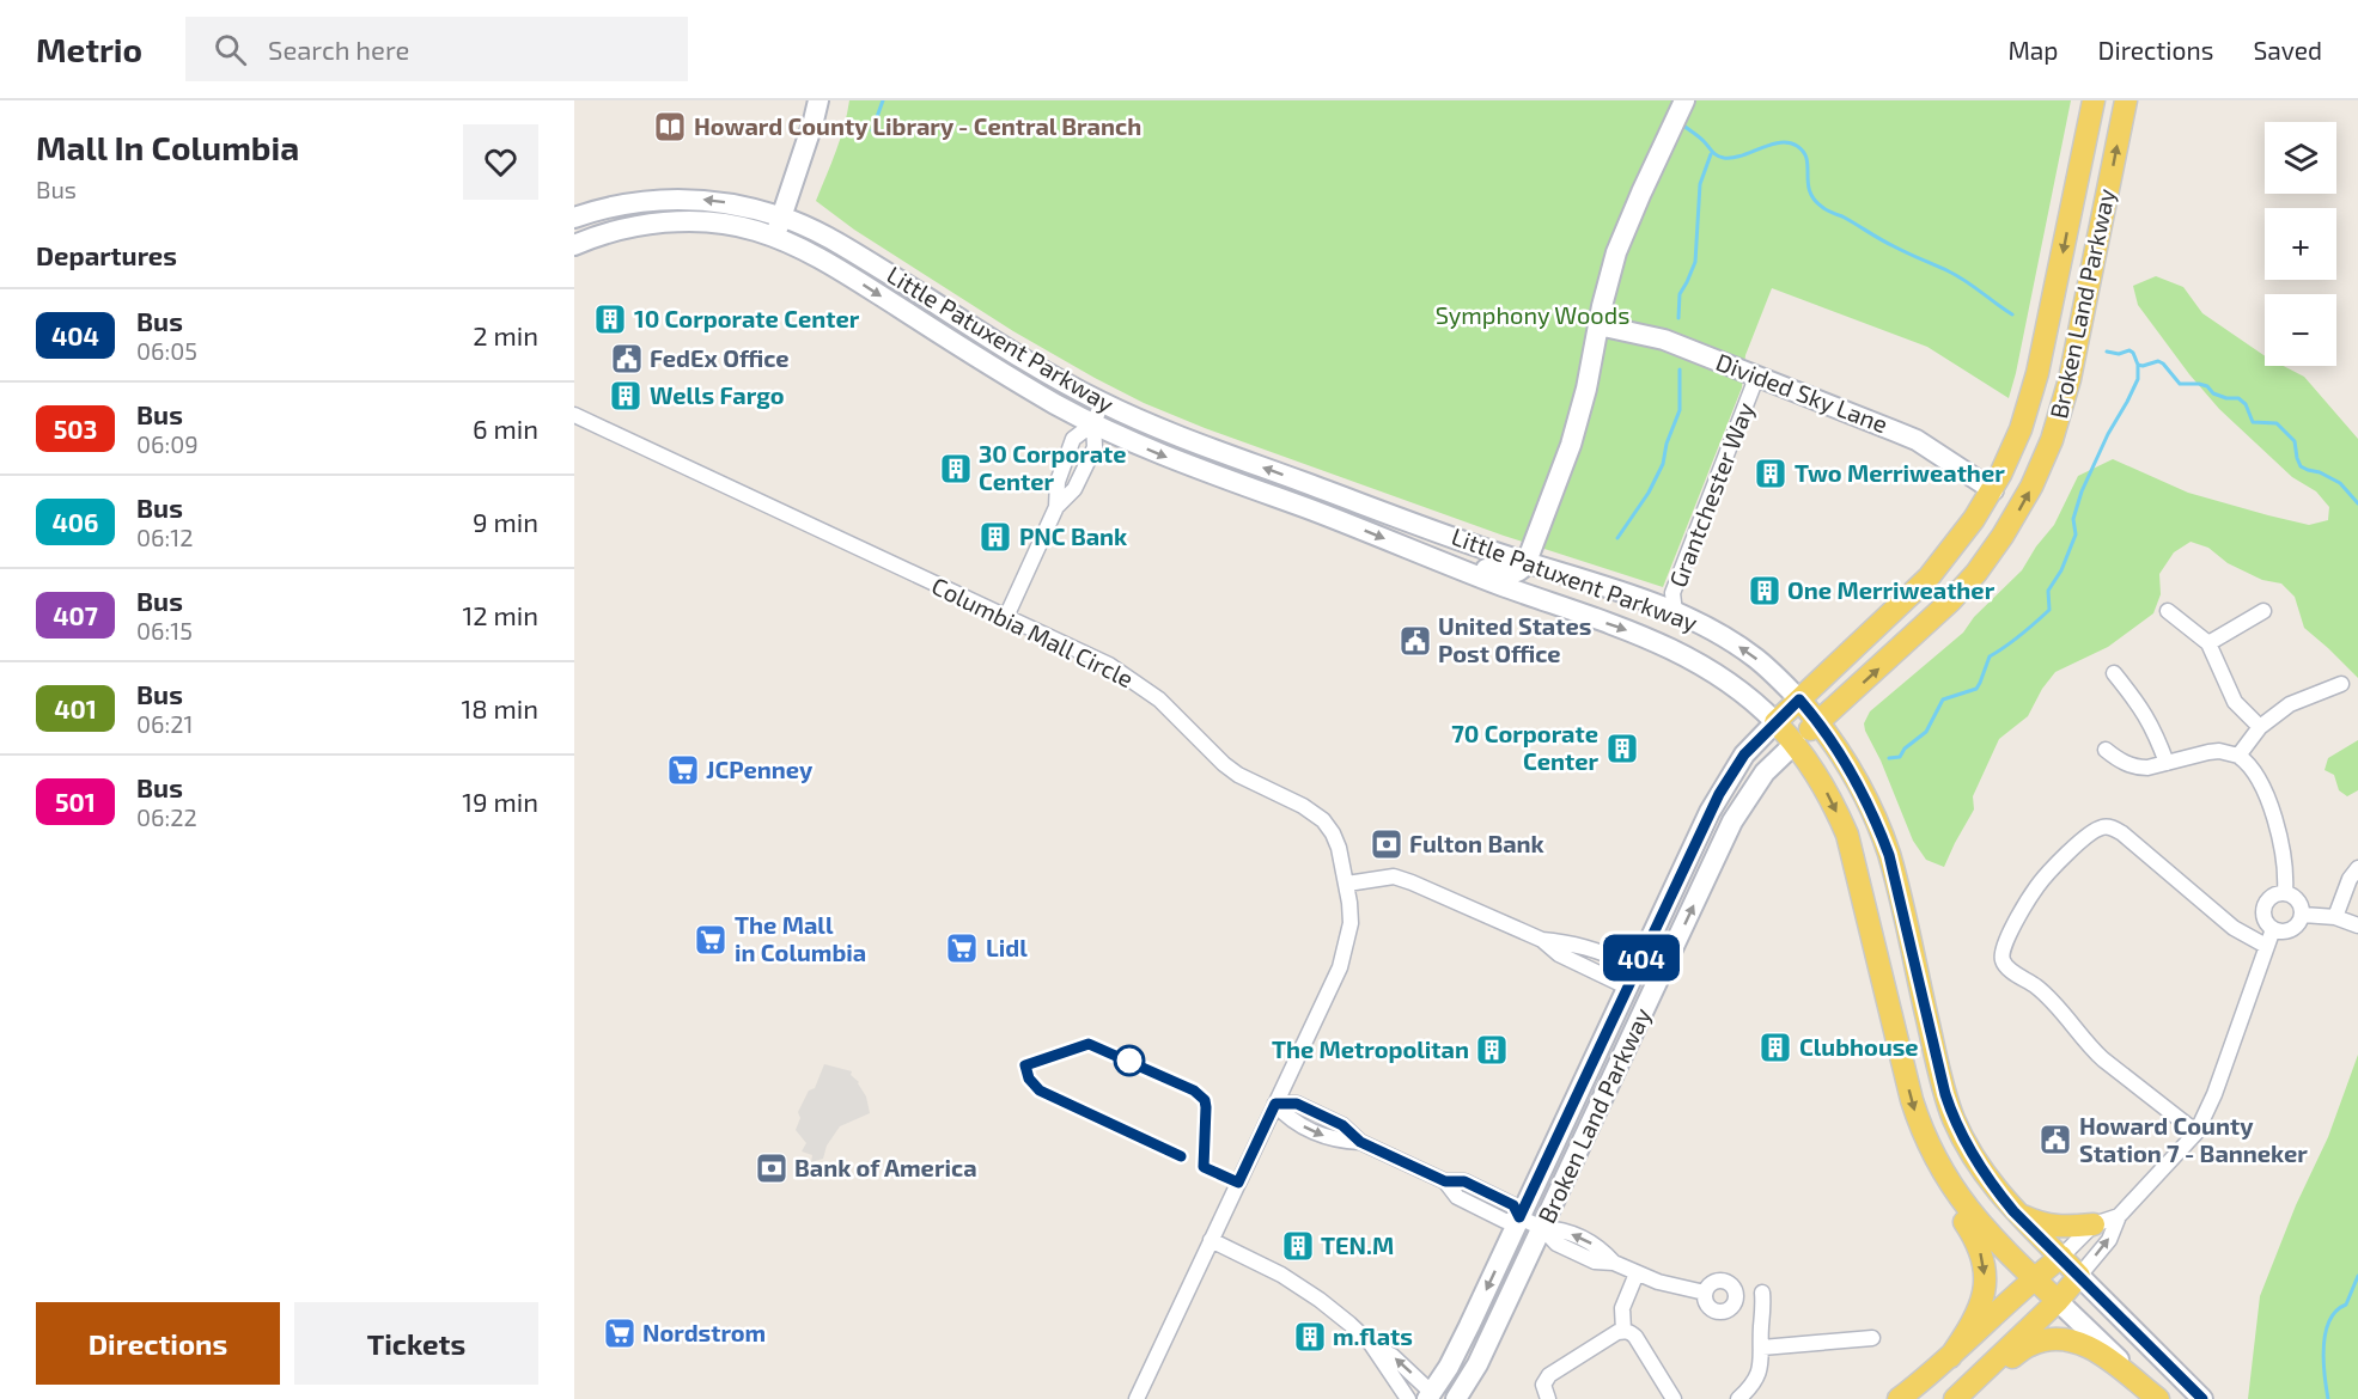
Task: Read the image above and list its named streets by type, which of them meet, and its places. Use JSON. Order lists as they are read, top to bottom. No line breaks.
{"streets":{"main road":["Broken Land Parkway","Little Patuxent Parkway","Divided Sky Lane"],"street":["Grantchester Way","Columbia Mall Circle"]},"crossings":[["Broken Land Parkway","Little Patuxent Parkway"],["Broken Land Parkway","Divided Sky Lane"],["Little Patuxent Parkway","Grantchester Way"],["Divided Sky Lane","Grantchester Way"]],"parks":["Symphony Woods"],"places":{"library":["Howard County Library - Central Branch"],"building":["10 Corporate Center","Wells Fargo","30 Corporate Center","Two Merriweather","PNC Bank","One Merriweather","70 Corporate Center","Clubhouse","The Metropolitan","TEN.M","m.flats"],"public building":["FedEx Office","United States Post Office","Howard County Station 7 - Banneker"],"supermarket":["JCPenney","The Mall in Columbia","Lidl","Nordstrom"],"bank":["Fulton Bank","Bank of America"]},"lines":["bus line 404"],"page":{"header":"Metrio","search":"Search here","nav":["Map","Directions","Saved"],"heading":[["Mall In Columbia","Bus"],"Departures"],"on_map":"404","map_buttons":["+","−"],"list":[{"mark":"404","name":"Bus","note":"06:05","value":"2 min"},{"mark":"503","name":"Bus","note":"06:09","value":"6 min"},{"mark":"406","name":"Bus","note":"06:12","value":"9 min"},{"mark":"407","name":"Bus","note":"06:15","value":"12 min"},{"mark":"401","name":"Bus","note":"06:21","value":"18 min"},{"mark":"501","name":"Bus","note":"06:22","value":"19 min"}],"buttons":["Directions","Tickets"]}}
